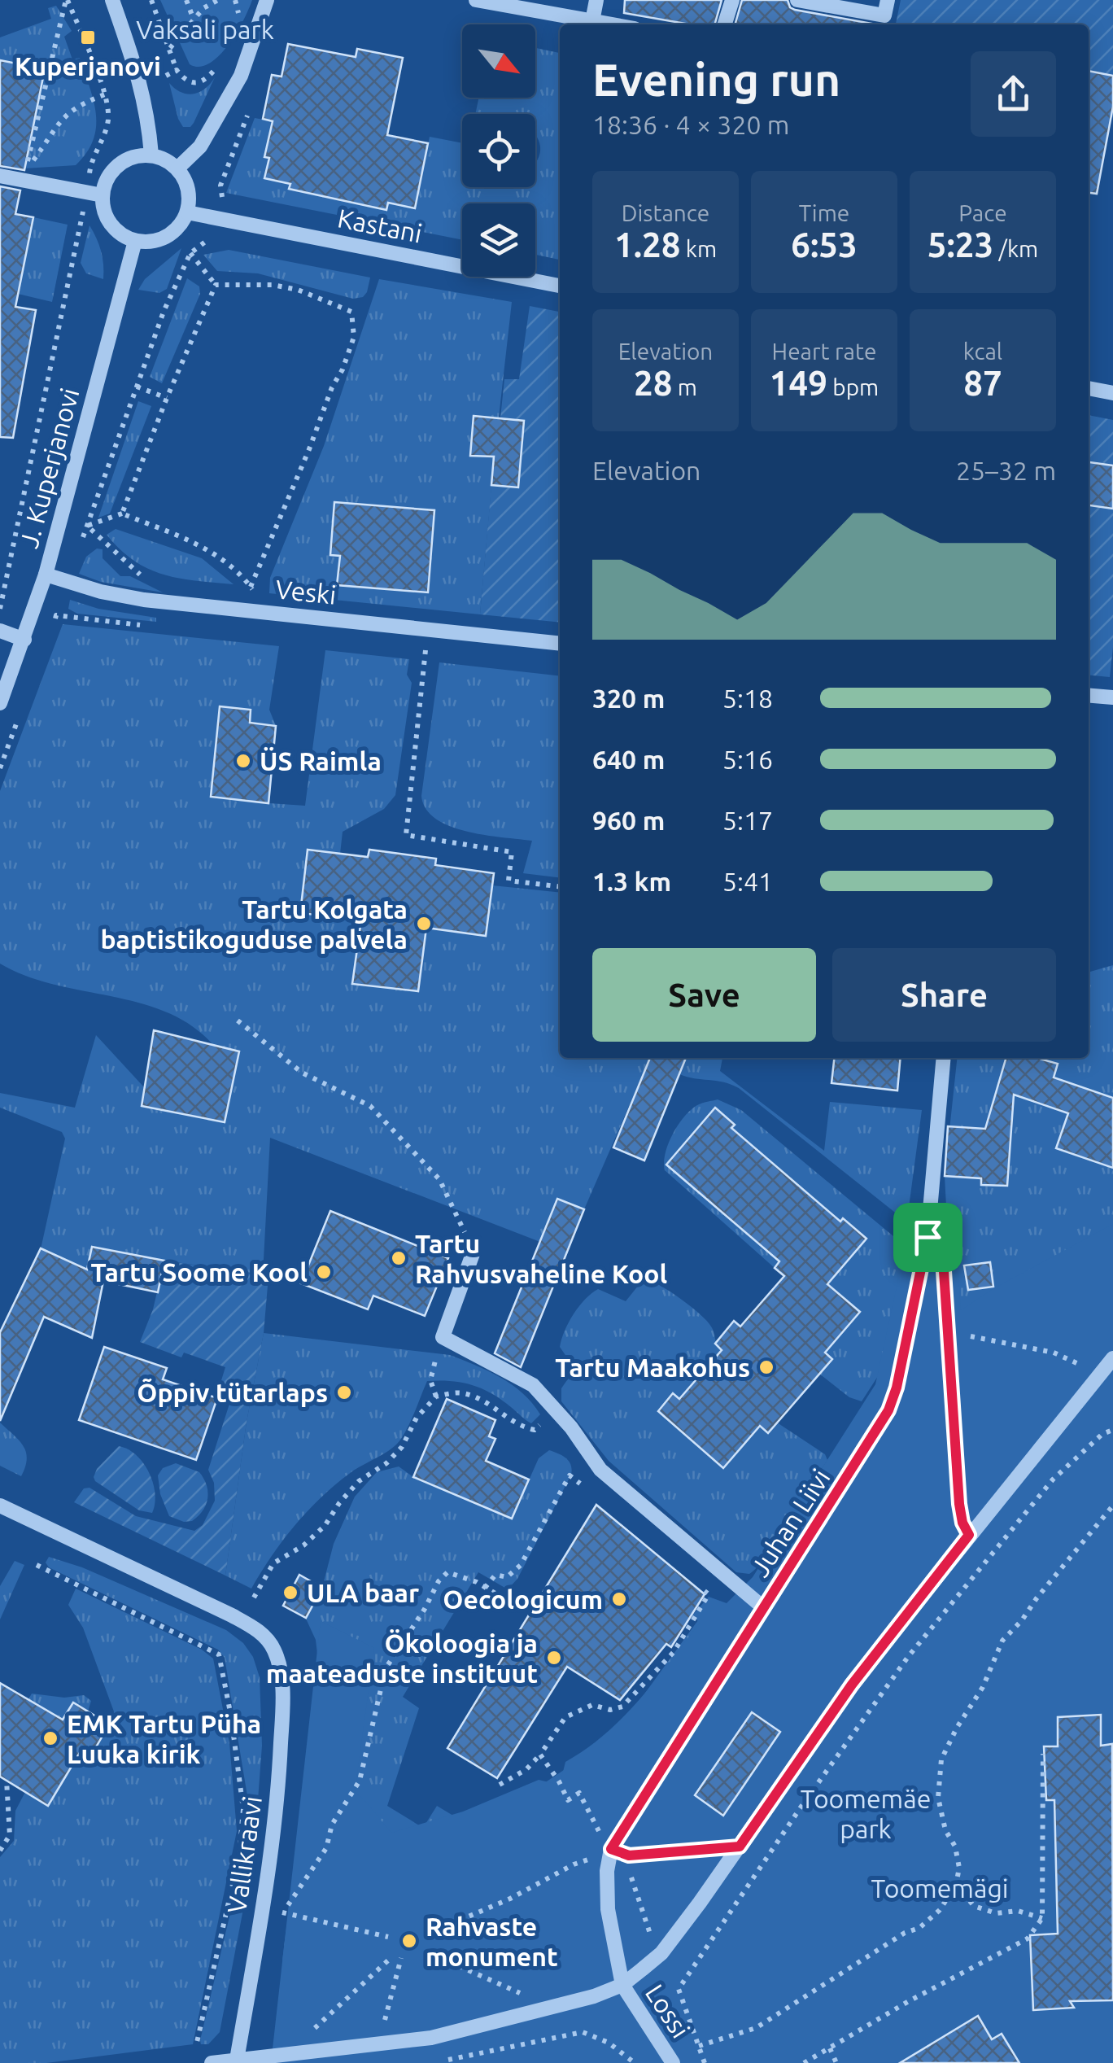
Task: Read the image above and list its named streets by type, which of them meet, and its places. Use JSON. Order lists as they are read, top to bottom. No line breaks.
{"streets":{"street":["Kastani","J. Kuperjanovi","Veski","Juhan Liivi","Vallikraavi","Lossi"]},"crossings":[["Kastani","J. Kuperjanovi"],["J. Kuperjanovi","Veski"],["Juhan Liivi","Lossi"]],"parks":["Vaksali park","Toomemäe park","Toomemägi"],"places":{"transit":["Kuperjanovi"],"other":["ÜS Raimla","Tartu Kolgata baptistikoguduse palvela","Tartu Rahvusvaheline Kool","Tartu Soome Kool","Tartu Maakohus","Õppiv tütarlaps","ULA baar","Oecologicum","Ökoloogia ja maateaduste instituut","EMK Tartu Püha Luuka kirik","Rahvaste monument"]},"north":"bottom right","page":{"heading":["Evening run","18:36 · 4 × 320 m"],"stats":[["Distance","1.28 km"],["Time","6:53"],["Pace","5:23 /km"],["Elevation","28 m"],["Heart rate","149 bpm"],["kcal","87"]],"chart":["Elevation","25–32 m"],"list":[{"name":"320 m","note":"5:18"},{"name":"640 m","note":"5:16"},{"name":"960 m","note":"5:17"},{"name":"1.3 km","note":"5:41"}],"buttons":["Save","Share"]}}
